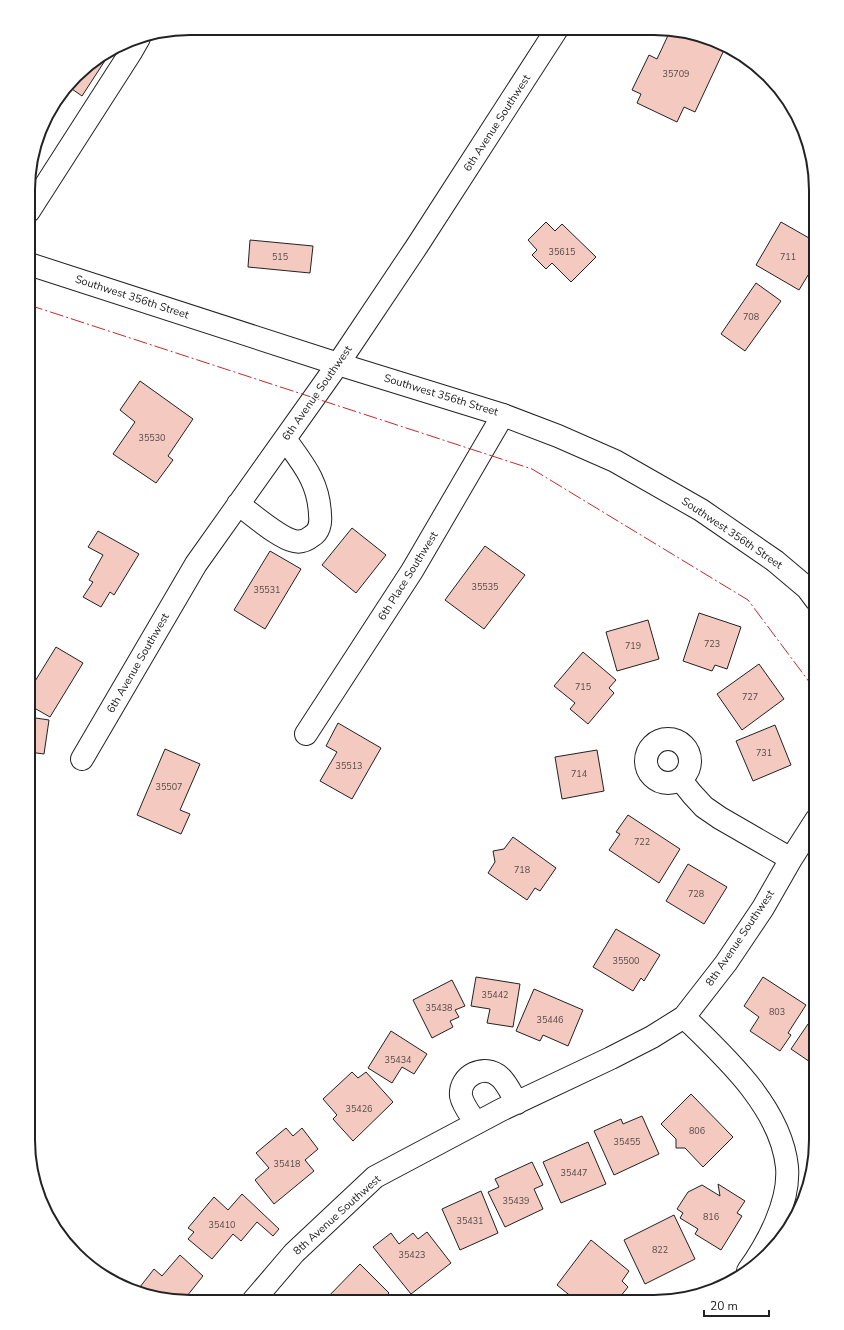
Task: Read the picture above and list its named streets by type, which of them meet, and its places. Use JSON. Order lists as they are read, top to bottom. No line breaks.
{"streets":{"street":["6th Avenue Southwest","Southwest 356th Street","6th Place Southwest","8th Avenue Southwest"]},"crossings":[["6th Avenue Southwest","Southwest 356th Street"],["Southwest 356th Street","6th Place Southwest"]],"house_numbers":["35709","35615","515","711","708","35530","35535","35531","723","719","715","727","731","35513","714","35507","722","718","728","35500","35442","35438","803","35446","35434","35426","806","35455","35418","35447","35439","816","35431","35410","822","35423"],"scale_bar":"20 m"}
